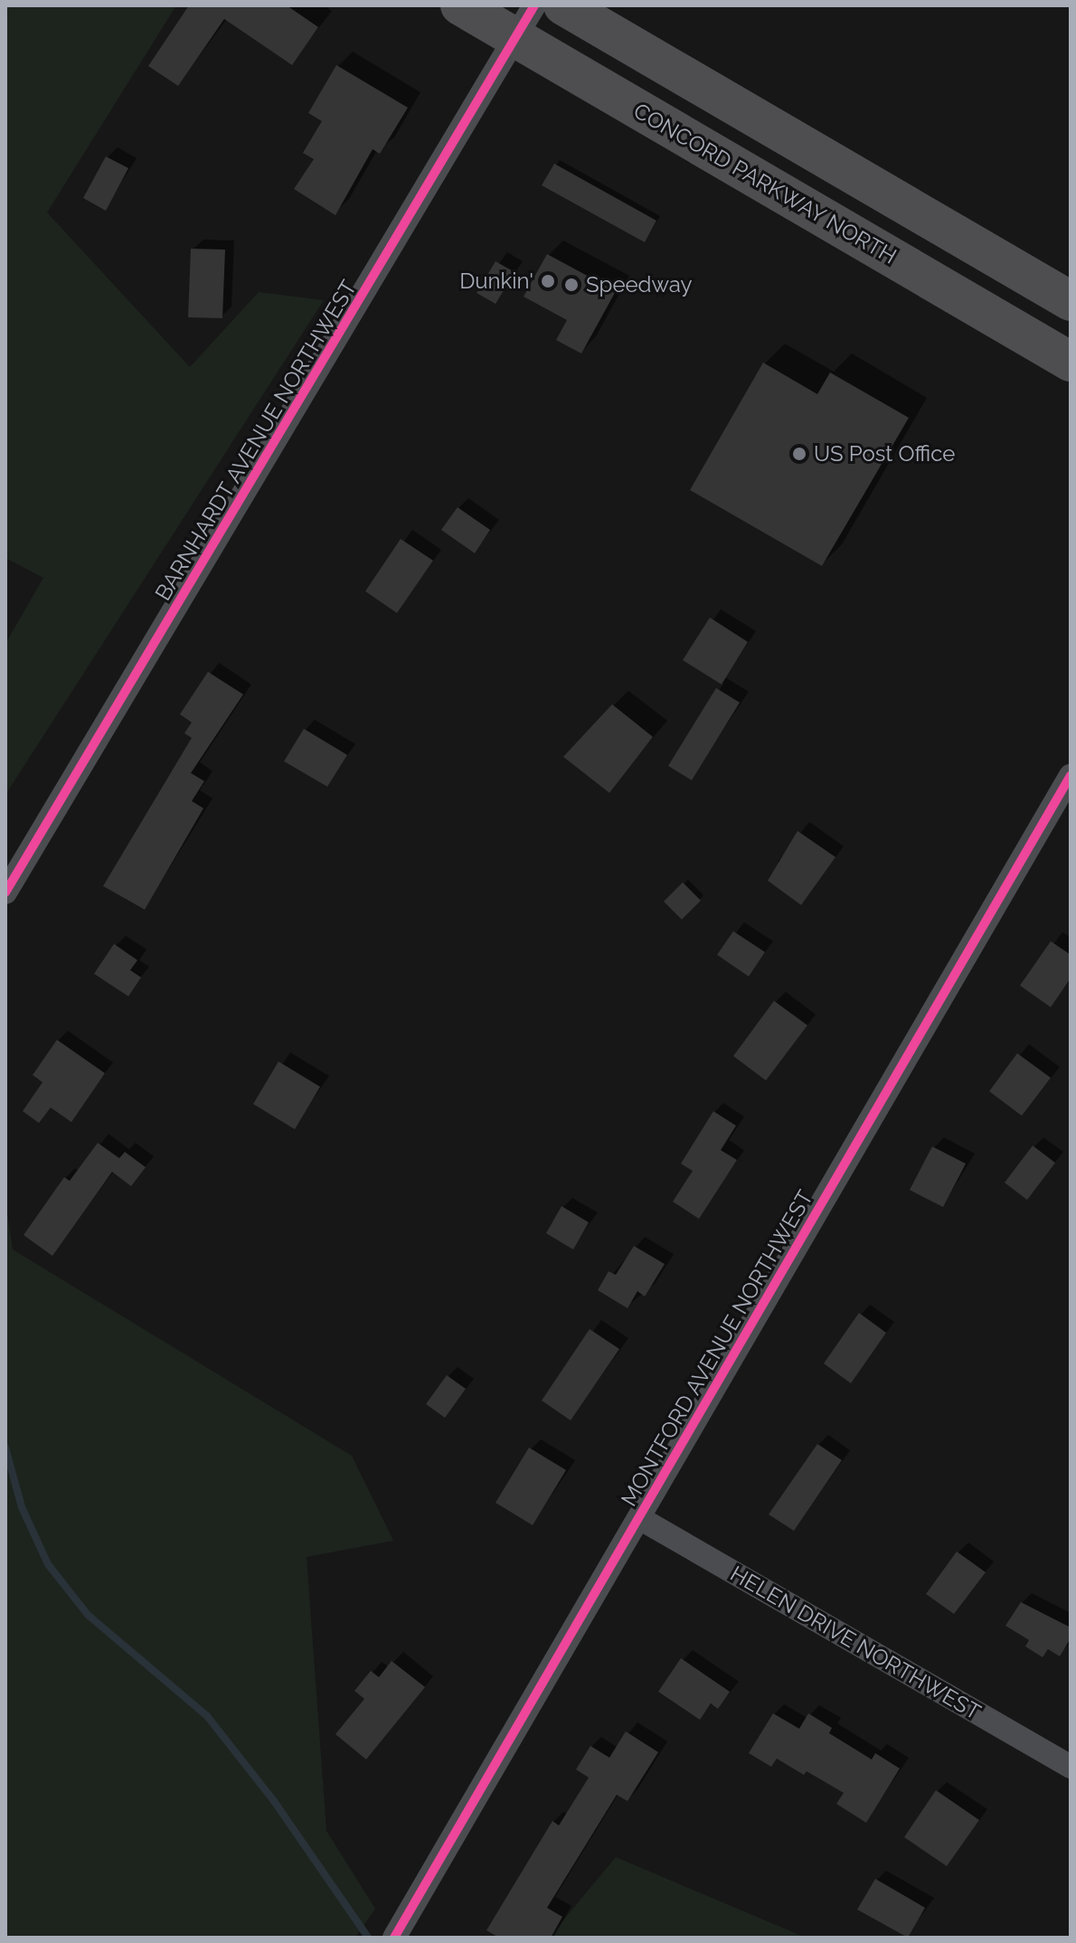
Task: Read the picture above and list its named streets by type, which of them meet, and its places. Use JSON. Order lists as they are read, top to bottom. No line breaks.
{"streets":{"highway":["CONCORD PARKWAY NORTH"],"street":["BARNHARDT AVENUE NORTHWEST","MONTFORD AVENUE NORTHWEST","HELEN DRIVE NORTHWEST"]},"crossings":[["CONCORD PARKWAY NORTH","BARNHARDT AVENUE NORTHWEST"],["MONTFORD AVENUE NORTHWEST","HELEN DRIVE NORTHWEST"]],"places":["Dunkin'","Speedway","US Post Office"]}
